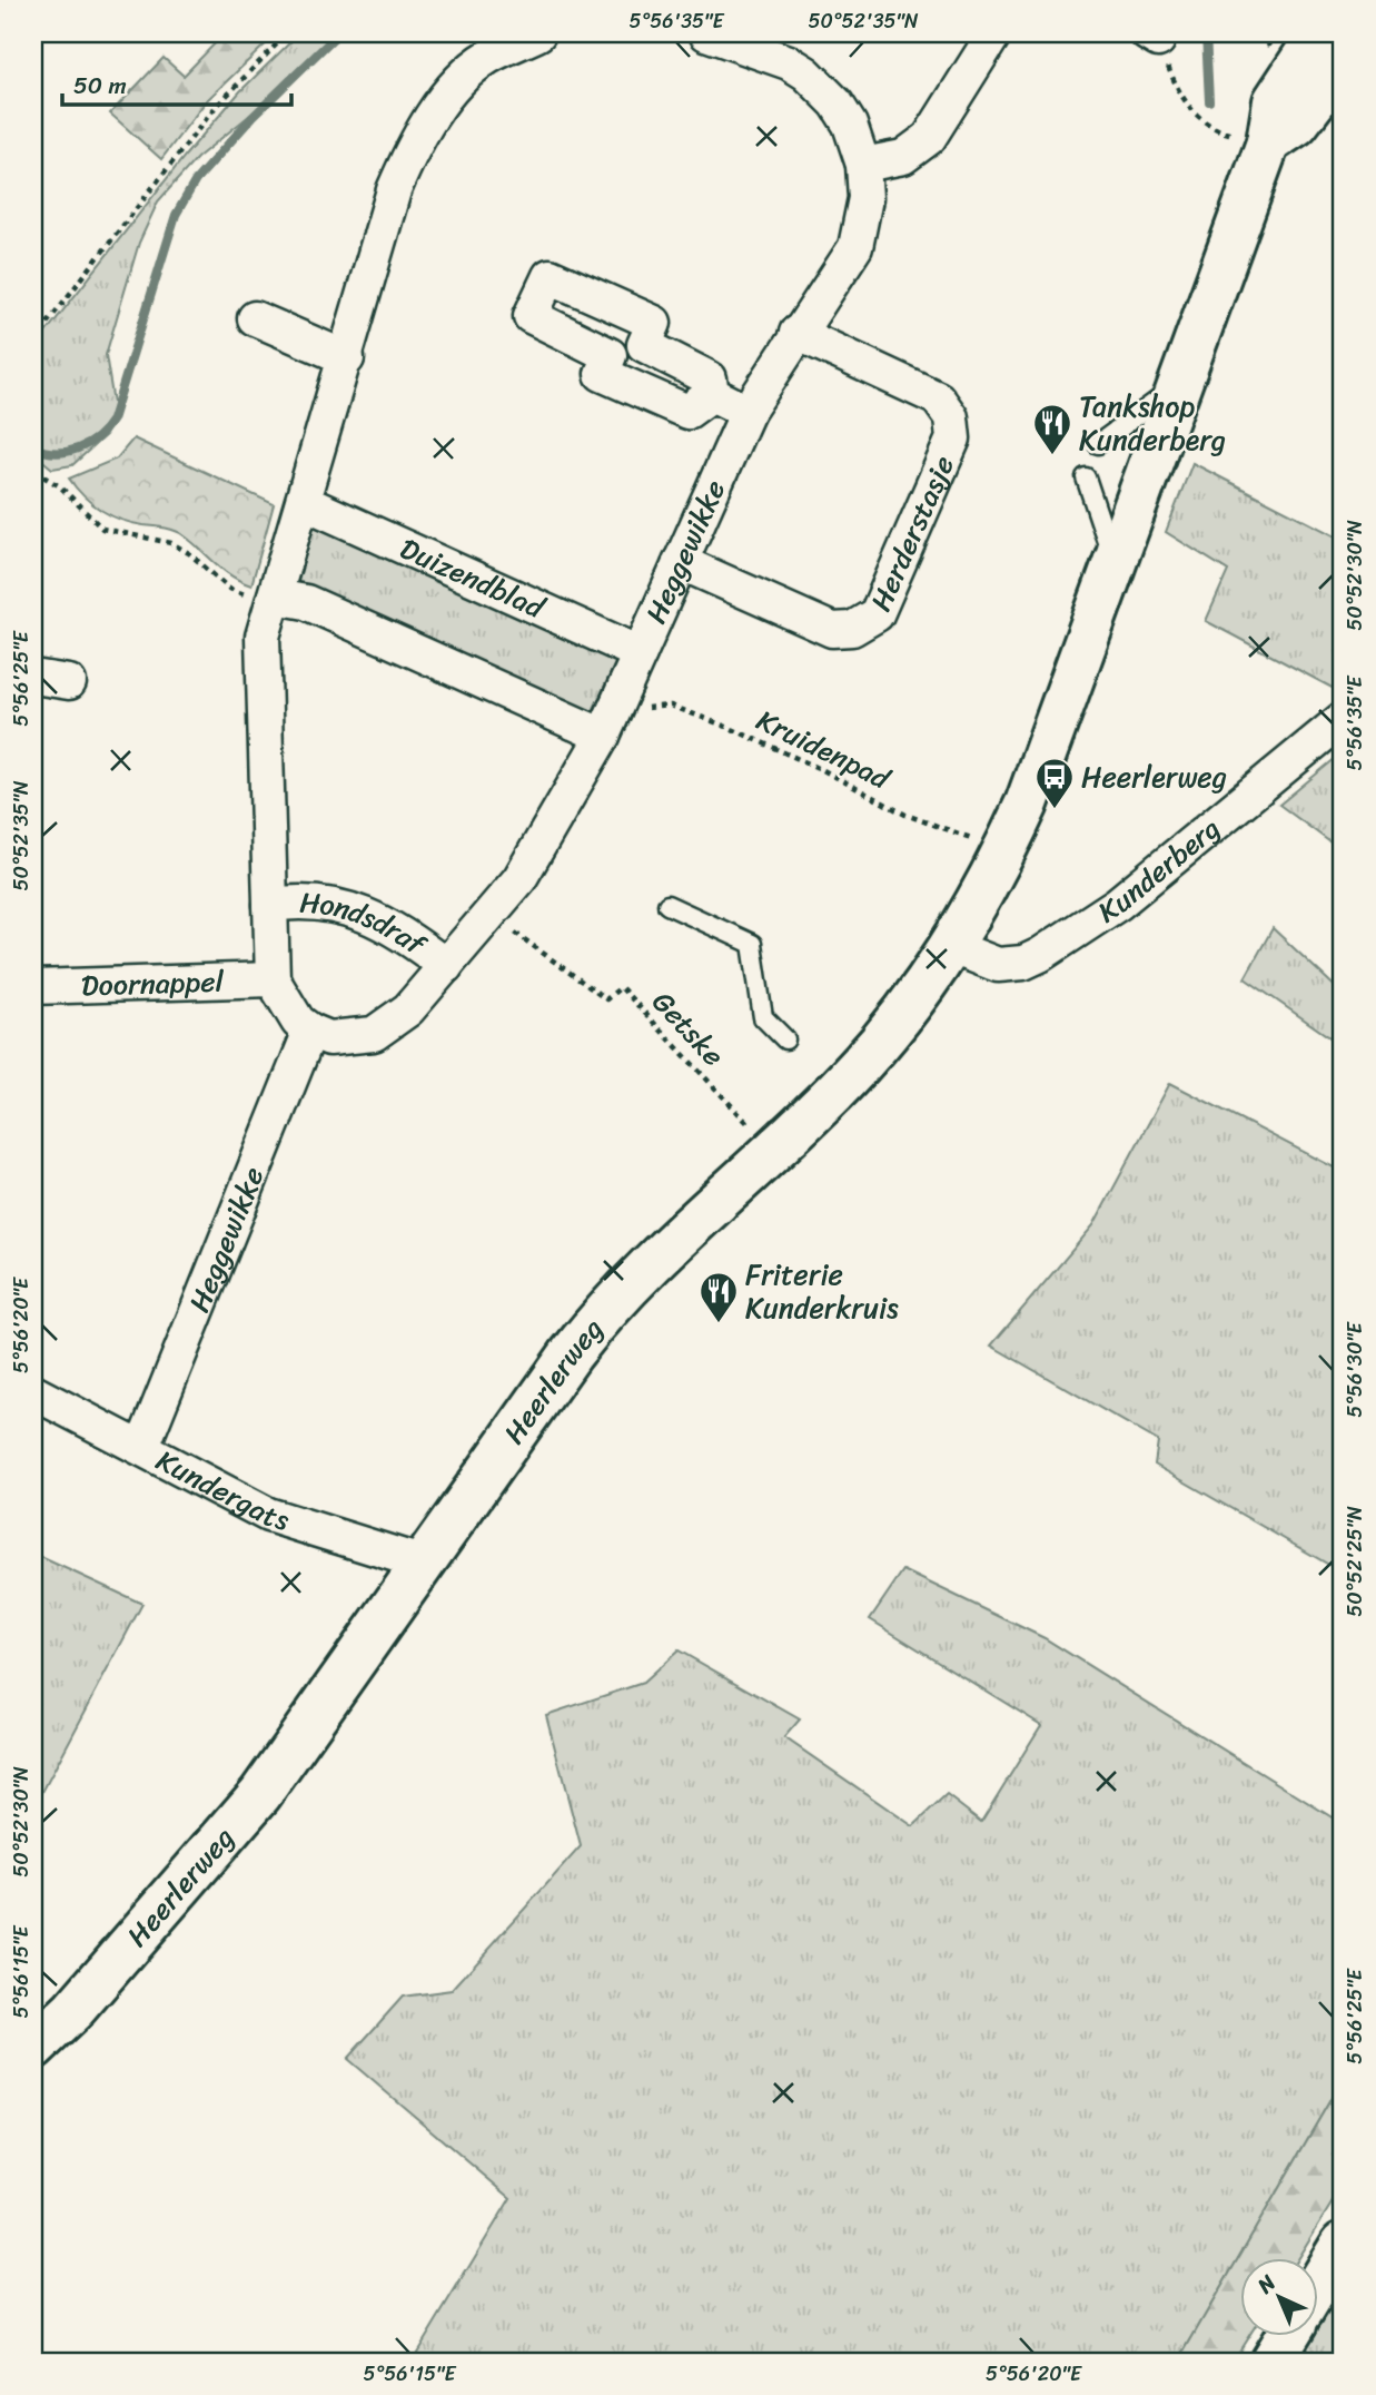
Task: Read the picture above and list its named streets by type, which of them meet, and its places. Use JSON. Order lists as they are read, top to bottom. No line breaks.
{"streets":{"main road":["Heerlerweg"],"street":["Herderstasje","Heggewikke","Duizendblad","Kunderberg","Hondsdraf","Doornappel","Kundergats"],"path":["Kruidenpad","Getske"]},"crossings":[["Herderstasje","Heggewikke"],["Heggewikke","Duizendblad"],["Heggewikke","Kruidenpad"],["Heggewikke","Hondsdraf"],["Heggewikke","Getske"],["Heggewikke","Kundergats"],["Kruidenpad","Heerlerweg"],["Kunderberg","Heerlerweg"],["Getske","Heerlerweg"],["Heerlerweg","Kundergats"]],"places":{"restaurant":["Tankshop Kunderberg","Friterie Kunderkruis"],"bus stop":["Heerlerweg"]},"scale_bar":"50 m","north":"top left","coordinates":["5°56'35\"E","50°52'35\"N","50°52'30\"N","5°56'25\"E","5°56'20\"E","5°56'30\"E","50°52'25\"N","5°56'15\"E"]}
